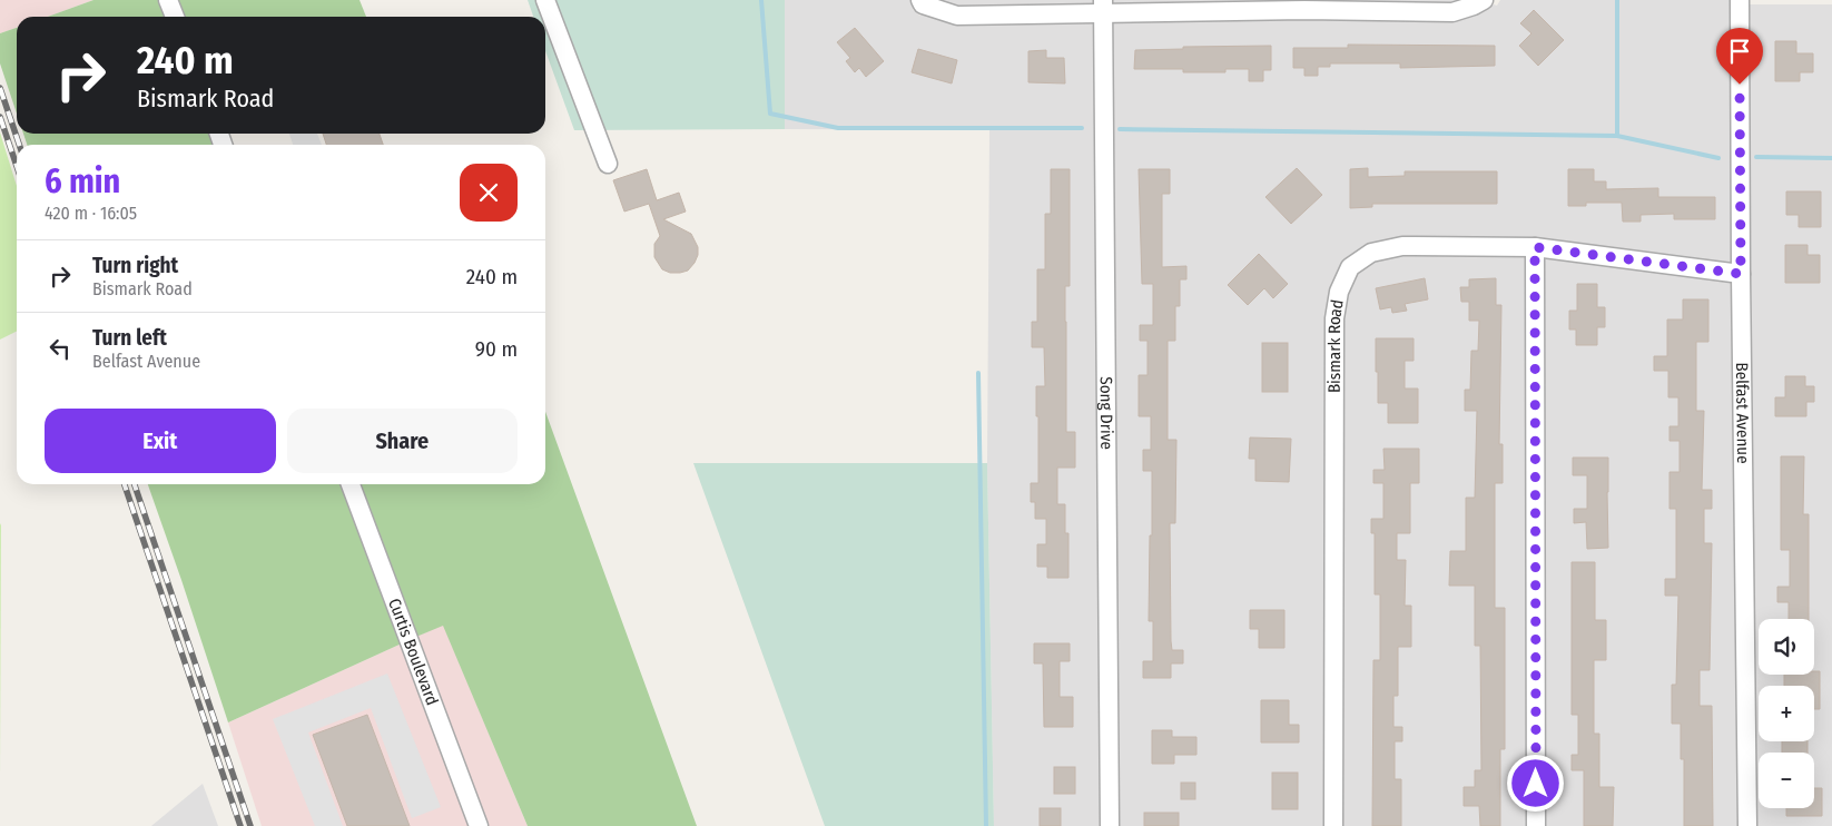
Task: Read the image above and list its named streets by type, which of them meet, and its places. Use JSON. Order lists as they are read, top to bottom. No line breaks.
{"streets":{"street":["Bismark Road","Song Drive","Belfast Avenue","Curtis Boulevard"]},"crossings":[["Bismark Road","Belfast Avenue"]],"page":{"turn":["240 m","Bismark Road"],"heading":["6 min","420 m · 16:05"],"list":[{"name":"Turn right","note":"Bismark Road","value":"240 m"},{"name":"Turn left","note":"Belfast Avenue","value":"90 m"}],"buttons":["Exit","Share"],"map_buttons":["+","−"]}}
